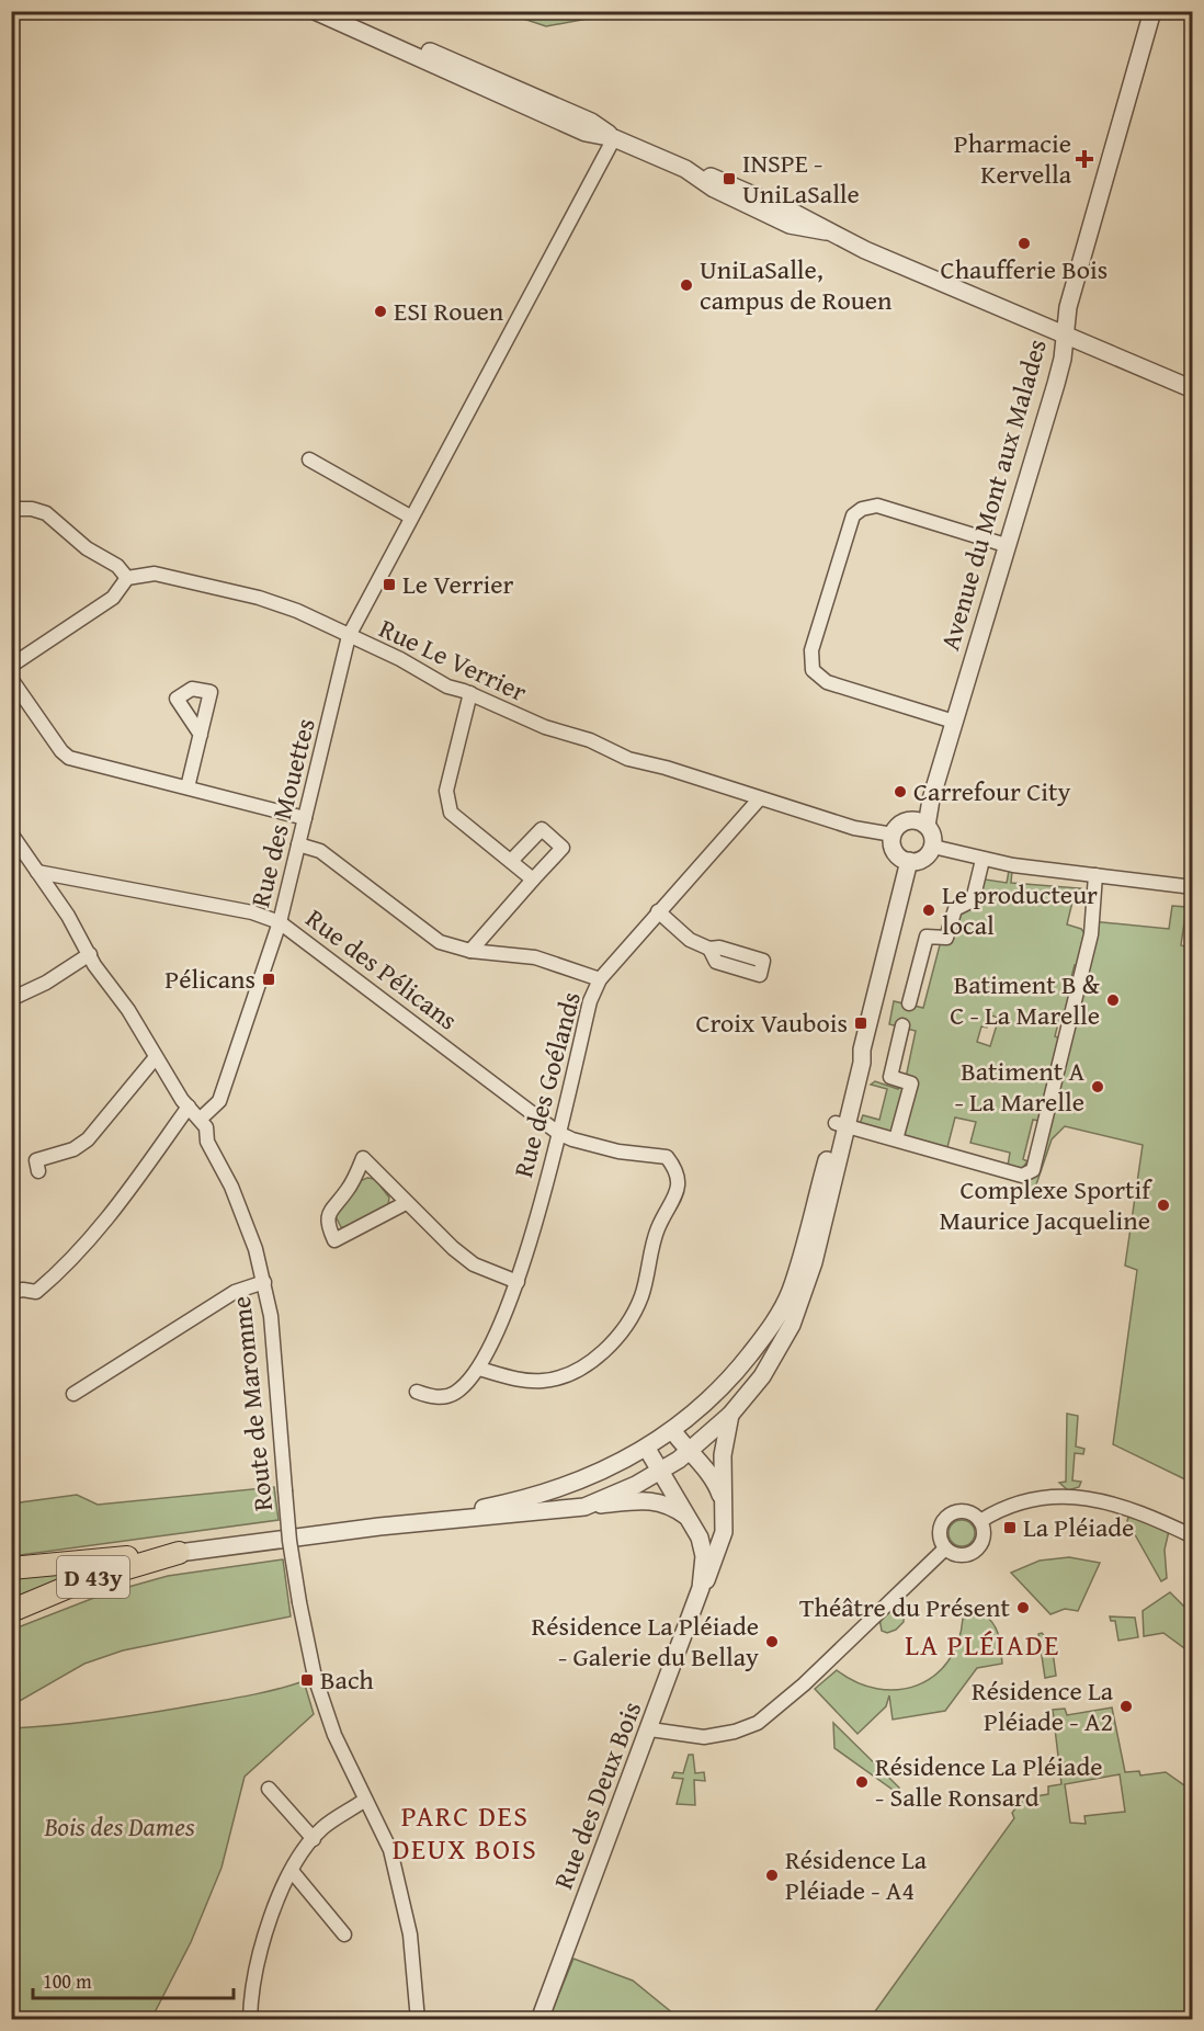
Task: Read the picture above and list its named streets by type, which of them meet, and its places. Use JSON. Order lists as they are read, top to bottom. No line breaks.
{"streets":{"highway":["D 43y"],"street":["Avenue du Mont aux Malades","Rue Le Verrier","Rue des Mouettes","Rue des Pélicans","Rue des Goélands","Route de Maromme","Rue des Deux Bois"]},"crossings":[["Avenue du Mont aux Malades","Rue Le Verrier"],["Rue Le Verrier","Rue des Mouettes"],["Rue Le Verrier","Rue des Goélands"],["Rue des Mouettes","Rue des Pélicans"],["Rue des Mouettes","Route de Maromme"],["Rue des Pélicans","Rue des Goélands"],["Rue des Pélicans","Route de Maromme"],["D 43y","Rue des Deux Bois"]],"districts":["LA PLÉIADE","PARC DES DEUX BOIS"],"parks":["Bois des Dames"],"places":{"health":["Pharmacie Kervella"],"transit":["INSPE - UniLaSalle","Le Verrier","Pélicans","Croix Vaubois","La Pléiade","Bach"],"other":["Chaufferie Bois","UniLaSalle, campus de Rouen","ESI Rouen","Carrefour City","Le producteur local","Batiment B & C - La Marelle","Batiment A - La Marelle","Complexe Sportif Maurice Jacqueline","Théâtre du Présent","Résidence La Pléiade - Galerie du Bellay","Résidence La Pléiade - A2","Résidence La Pléiade - Salle Ronsard","Résidence La Pléiade - A4"]},"scale_bar":"100 m"}
